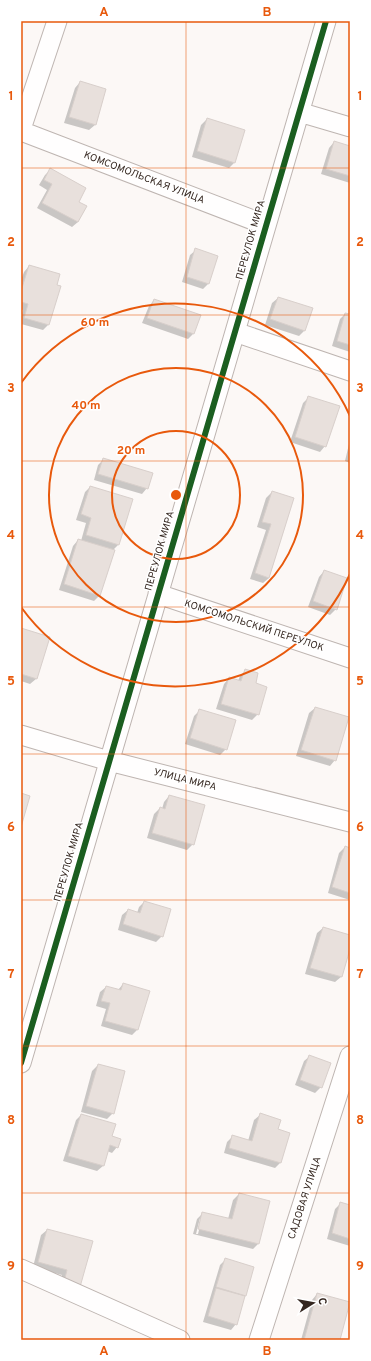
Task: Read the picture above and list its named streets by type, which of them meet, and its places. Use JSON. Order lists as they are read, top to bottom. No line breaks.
{"streets":{"street":["КОМСОМОЛЬСКАЯ УЛИЦА","ПЕРЕУЛОК МИРА","КОМСОМОЛЬСКИЙ ПЕРЕУЛОК","УЛИЦА МИРА","САДОВАЯ УЛИЦА"]},"crossings":[["КОМСОМОЛЬСКАЯ УЛИЦА","ПЕРЕУЛОК МИРА"],["ПЕРЕУЛОК МИРА","КОМСОМОЛЬСКИЙ ПЕРЕУЛОК"],["ПЕРЕУЛОК МИРА","УЛИЦА МИРА"]],"north":"right","grid":{"columns":["A","B"],"rows":["1","2","3","4","5","6","7","8","9"]},"rings":["60 m","40 m","20 m"]}
